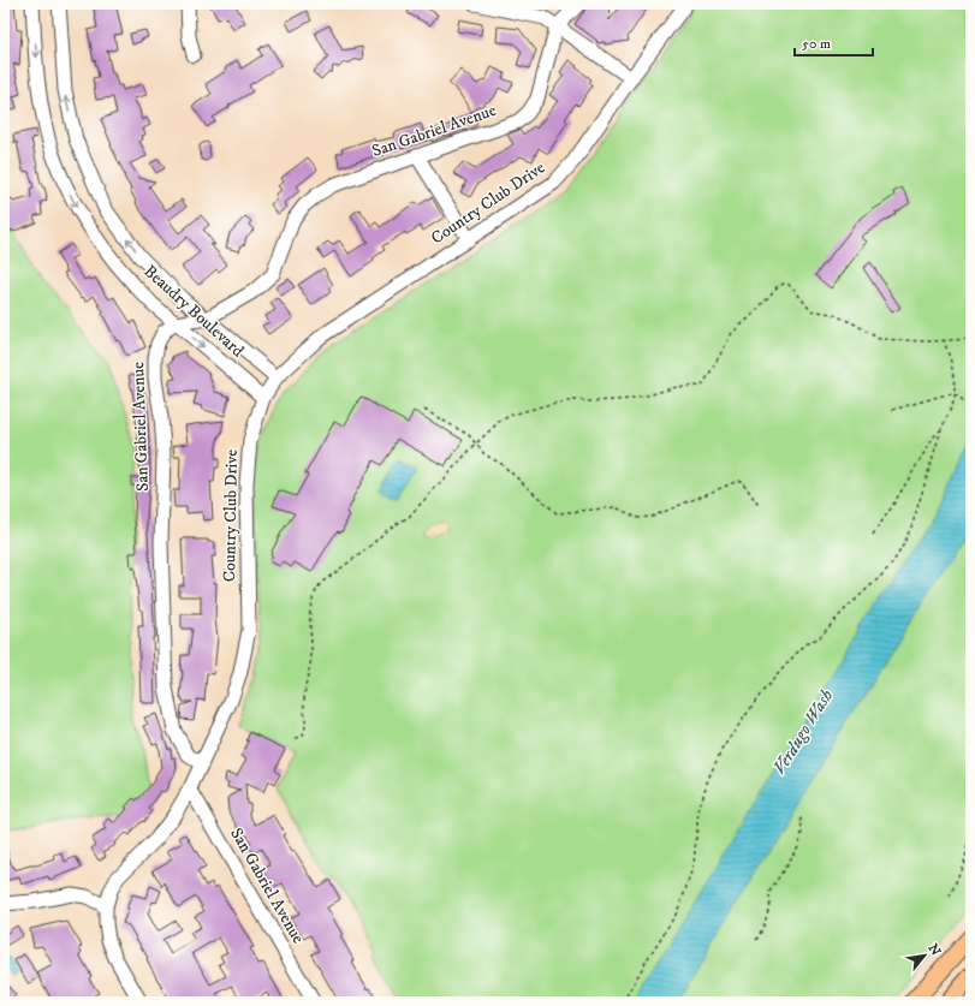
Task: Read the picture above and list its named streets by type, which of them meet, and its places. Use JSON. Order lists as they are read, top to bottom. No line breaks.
{"streets":{"street":["San Gabriel Avenue","Country Club Drive","Beaudry Boulevard"]},"crossings":[["San Gabriel Avenue","Country Club Drive"],["San Gabriel Avenue","Beaudry Boulevard"],["Country Club Drive","Beaudry Boulevard"]],"water":["Verdugo Wash"],"scale_bar":"50 m","north":"top right"}
